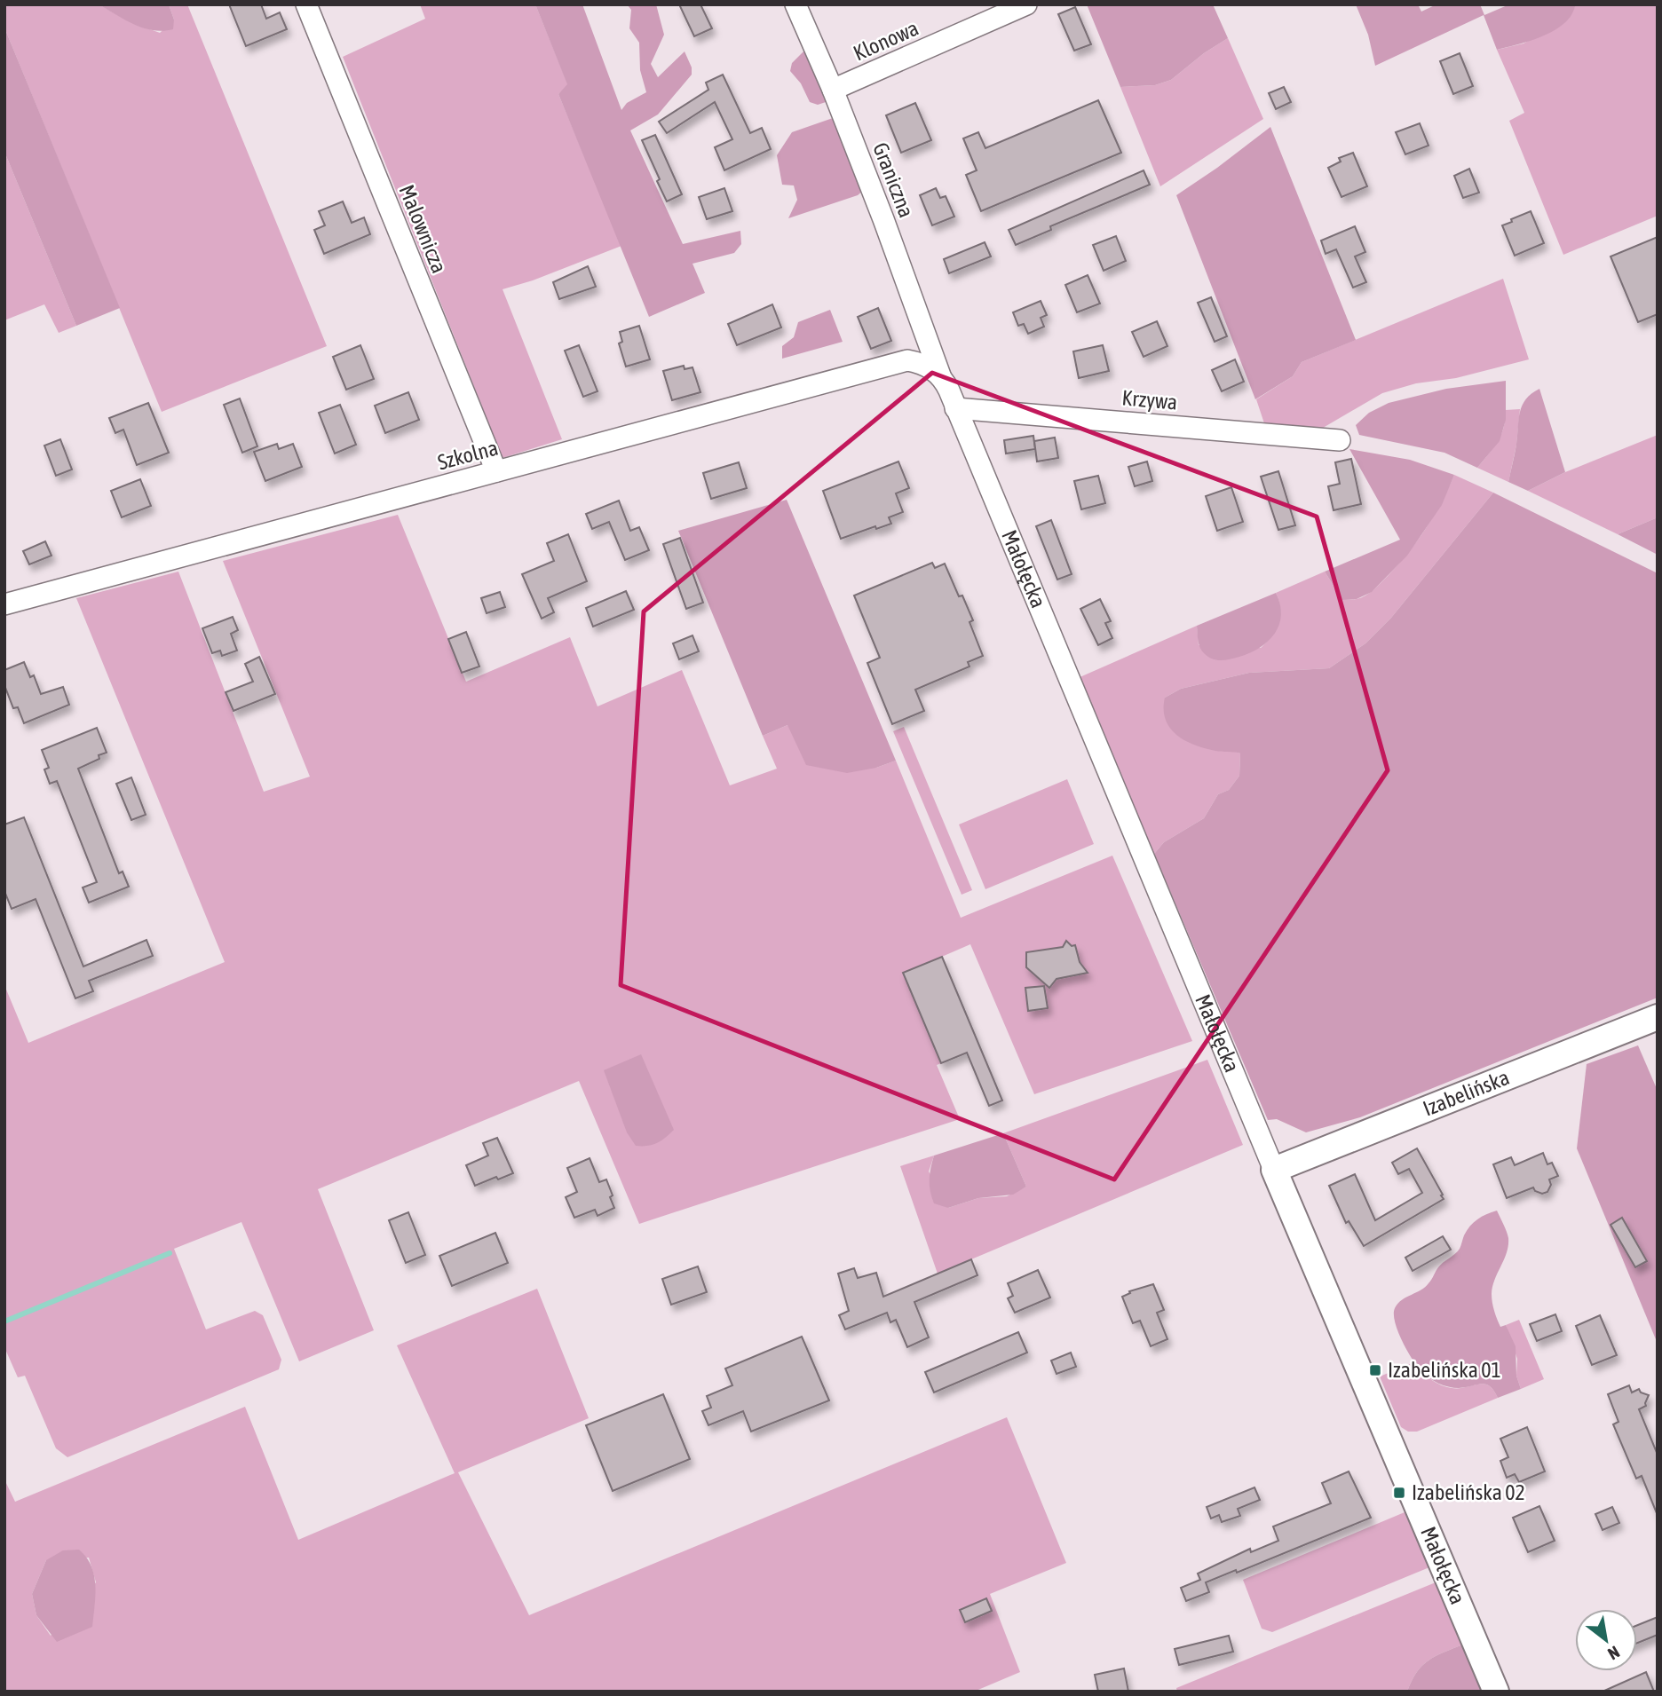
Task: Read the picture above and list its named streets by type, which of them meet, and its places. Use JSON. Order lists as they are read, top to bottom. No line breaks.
{"streets":{"street":["Klonowa","Graniczna","Malownicza","Krzywa","Szkolna","Małołęcka","Izabelińska"]},"crossings":[["Klonowa","Graniczna"],["Graniczna","Szkolna"],["Graniczna","Małołęcka"],["Malownicza","Szkolna"],["Krzywa","Małołęcka"],["Szkolna","Małołęcka"],["Małołęcka","Izabelińska"]],"places":{"transit":["Izabelińska 01","Izabelińska 02"]},"north":"bottom right"}
